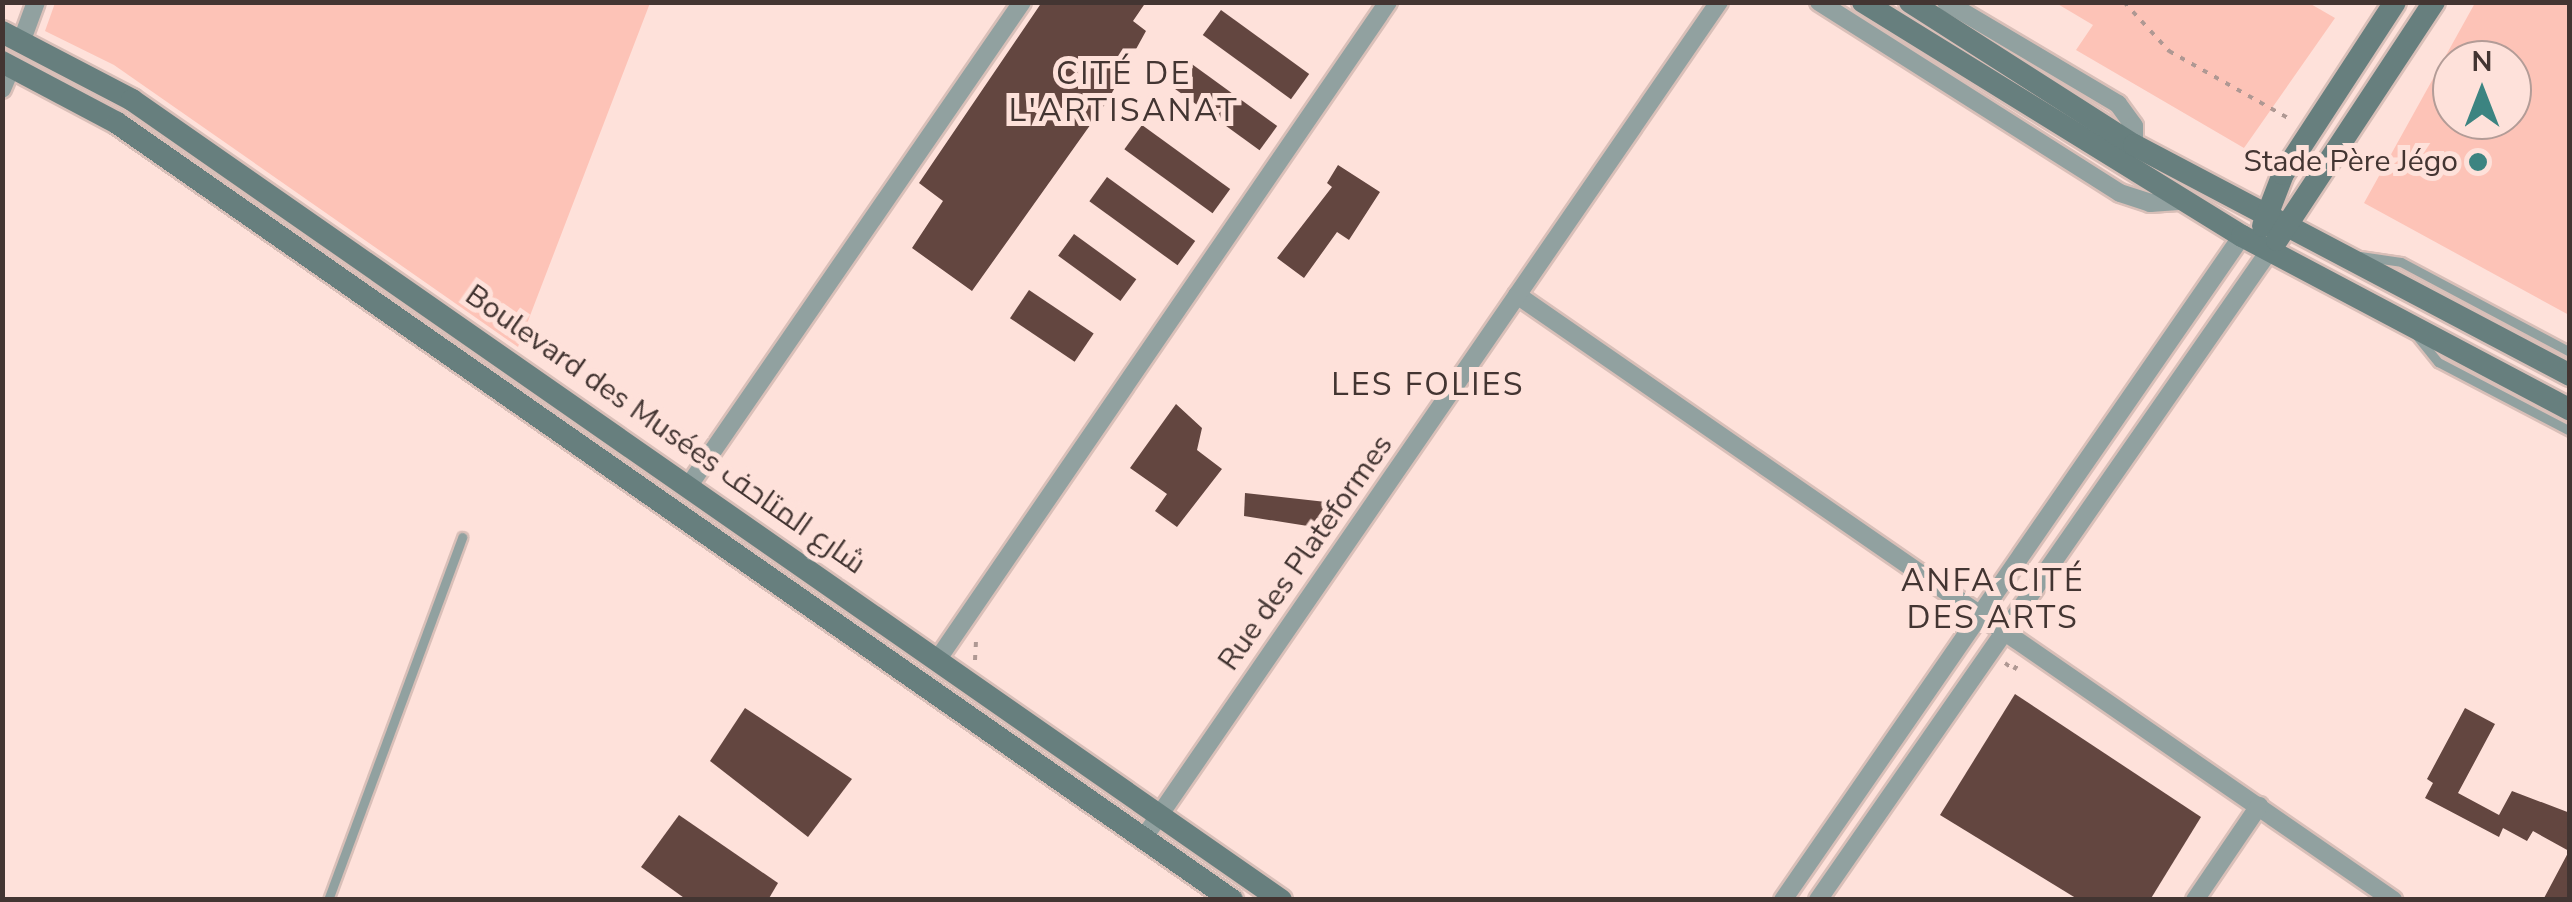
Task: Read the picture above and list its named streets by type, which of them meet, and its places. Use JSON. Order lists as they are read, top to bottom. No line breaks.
{"streets":{"street":["Boulevard des Musées شارع المتاحف","Rue des Plateformes"]},"crossings":[["Boulevard des Musées شارع المتاحف","Rue des Plateformes"]],"districts":["CITÉ DE L'ARTISANAT","LES FOLIES","ANFA CITÉ DES ARTS"],"places":["Stade Père Jégo"],"north":"top"}
